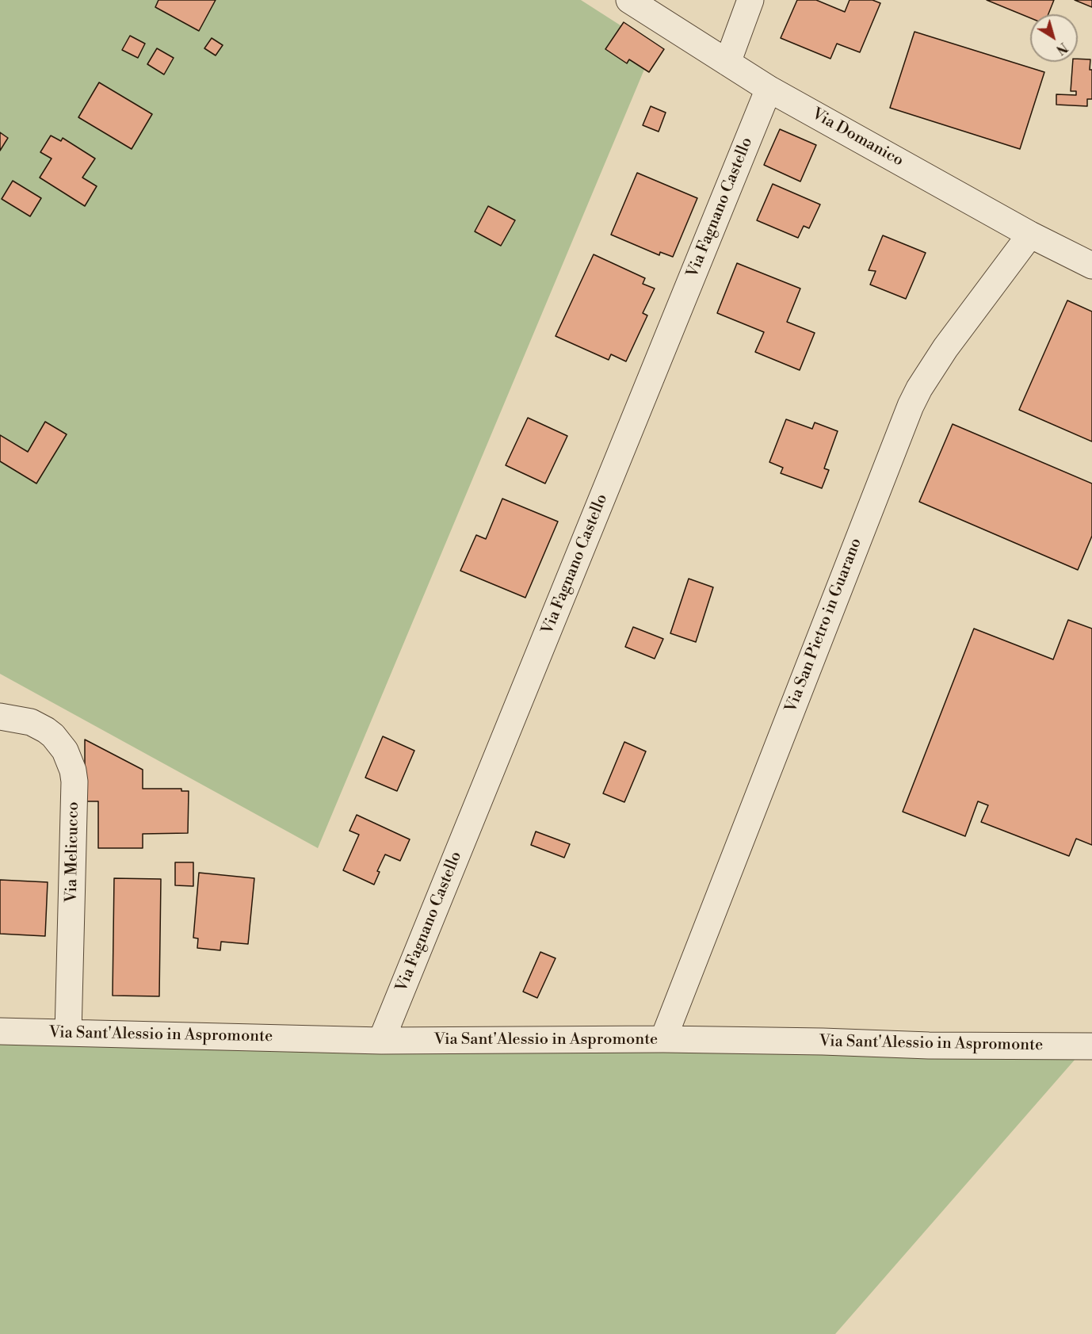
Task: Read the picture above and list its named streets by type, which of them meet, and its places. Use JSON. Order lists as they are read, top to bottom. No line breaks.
{"streets":{"street":["Via Domanico","Via Fagnano Castello","Via San Pietro in Guarano","Via Melicucco","Via Sant'Alessio in Aspromonte"]},"crossings":[["Via Domanico","Via Fagnano Castello"],["Via Domanico","Via San Pietro in Guarano"],["Via Fagnano Castello","Via Sant'Alessio in Aspromonte"],["Via San Pietro in Guarano","Via Sant'Alessio in Aspromonte"],["Via Melicucco","Via Sant'Alessio in Aspromonte"]],"north":"bottom right"}
